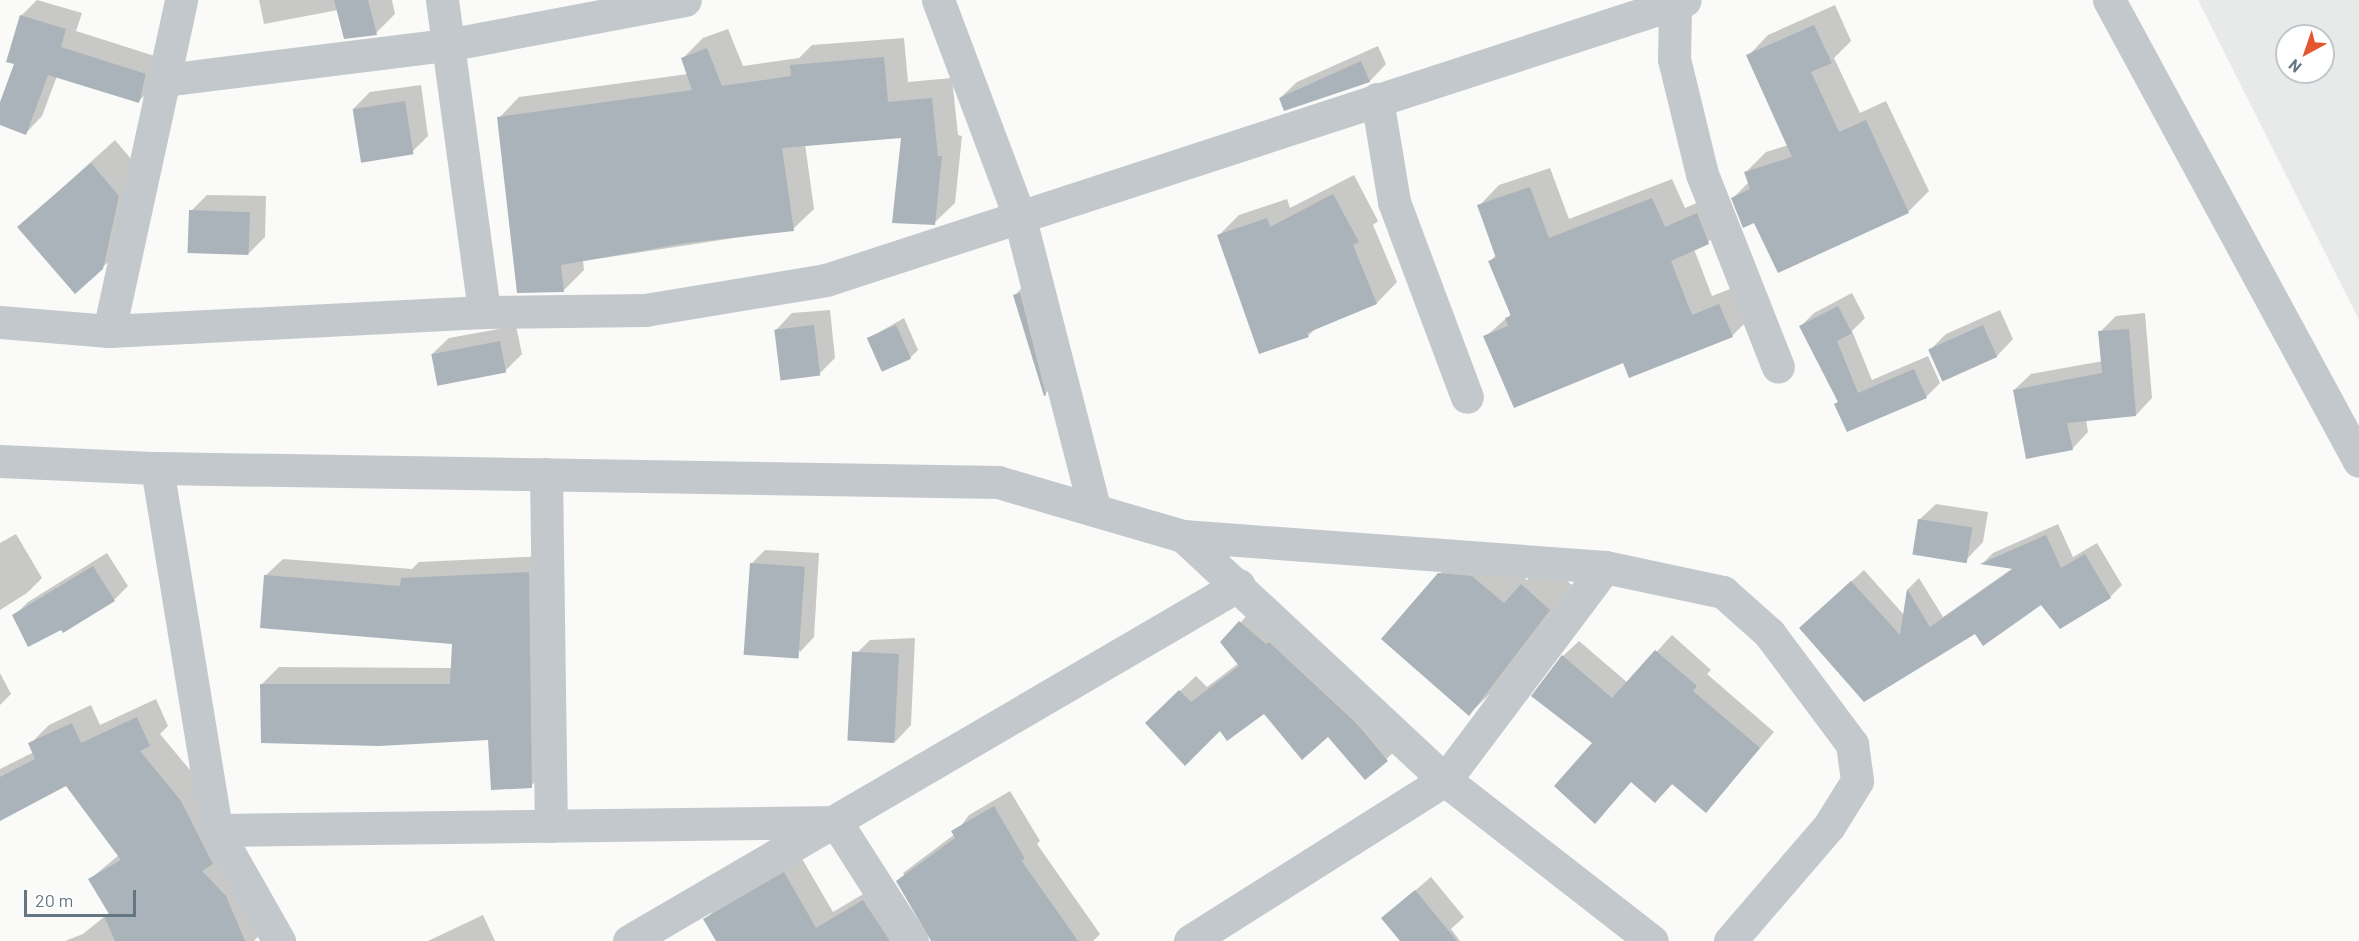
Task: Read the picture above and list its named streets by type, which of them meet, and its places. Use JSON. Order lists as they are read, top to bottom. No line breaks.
{"scale_bar":"20 m","north":"bottom left"}
